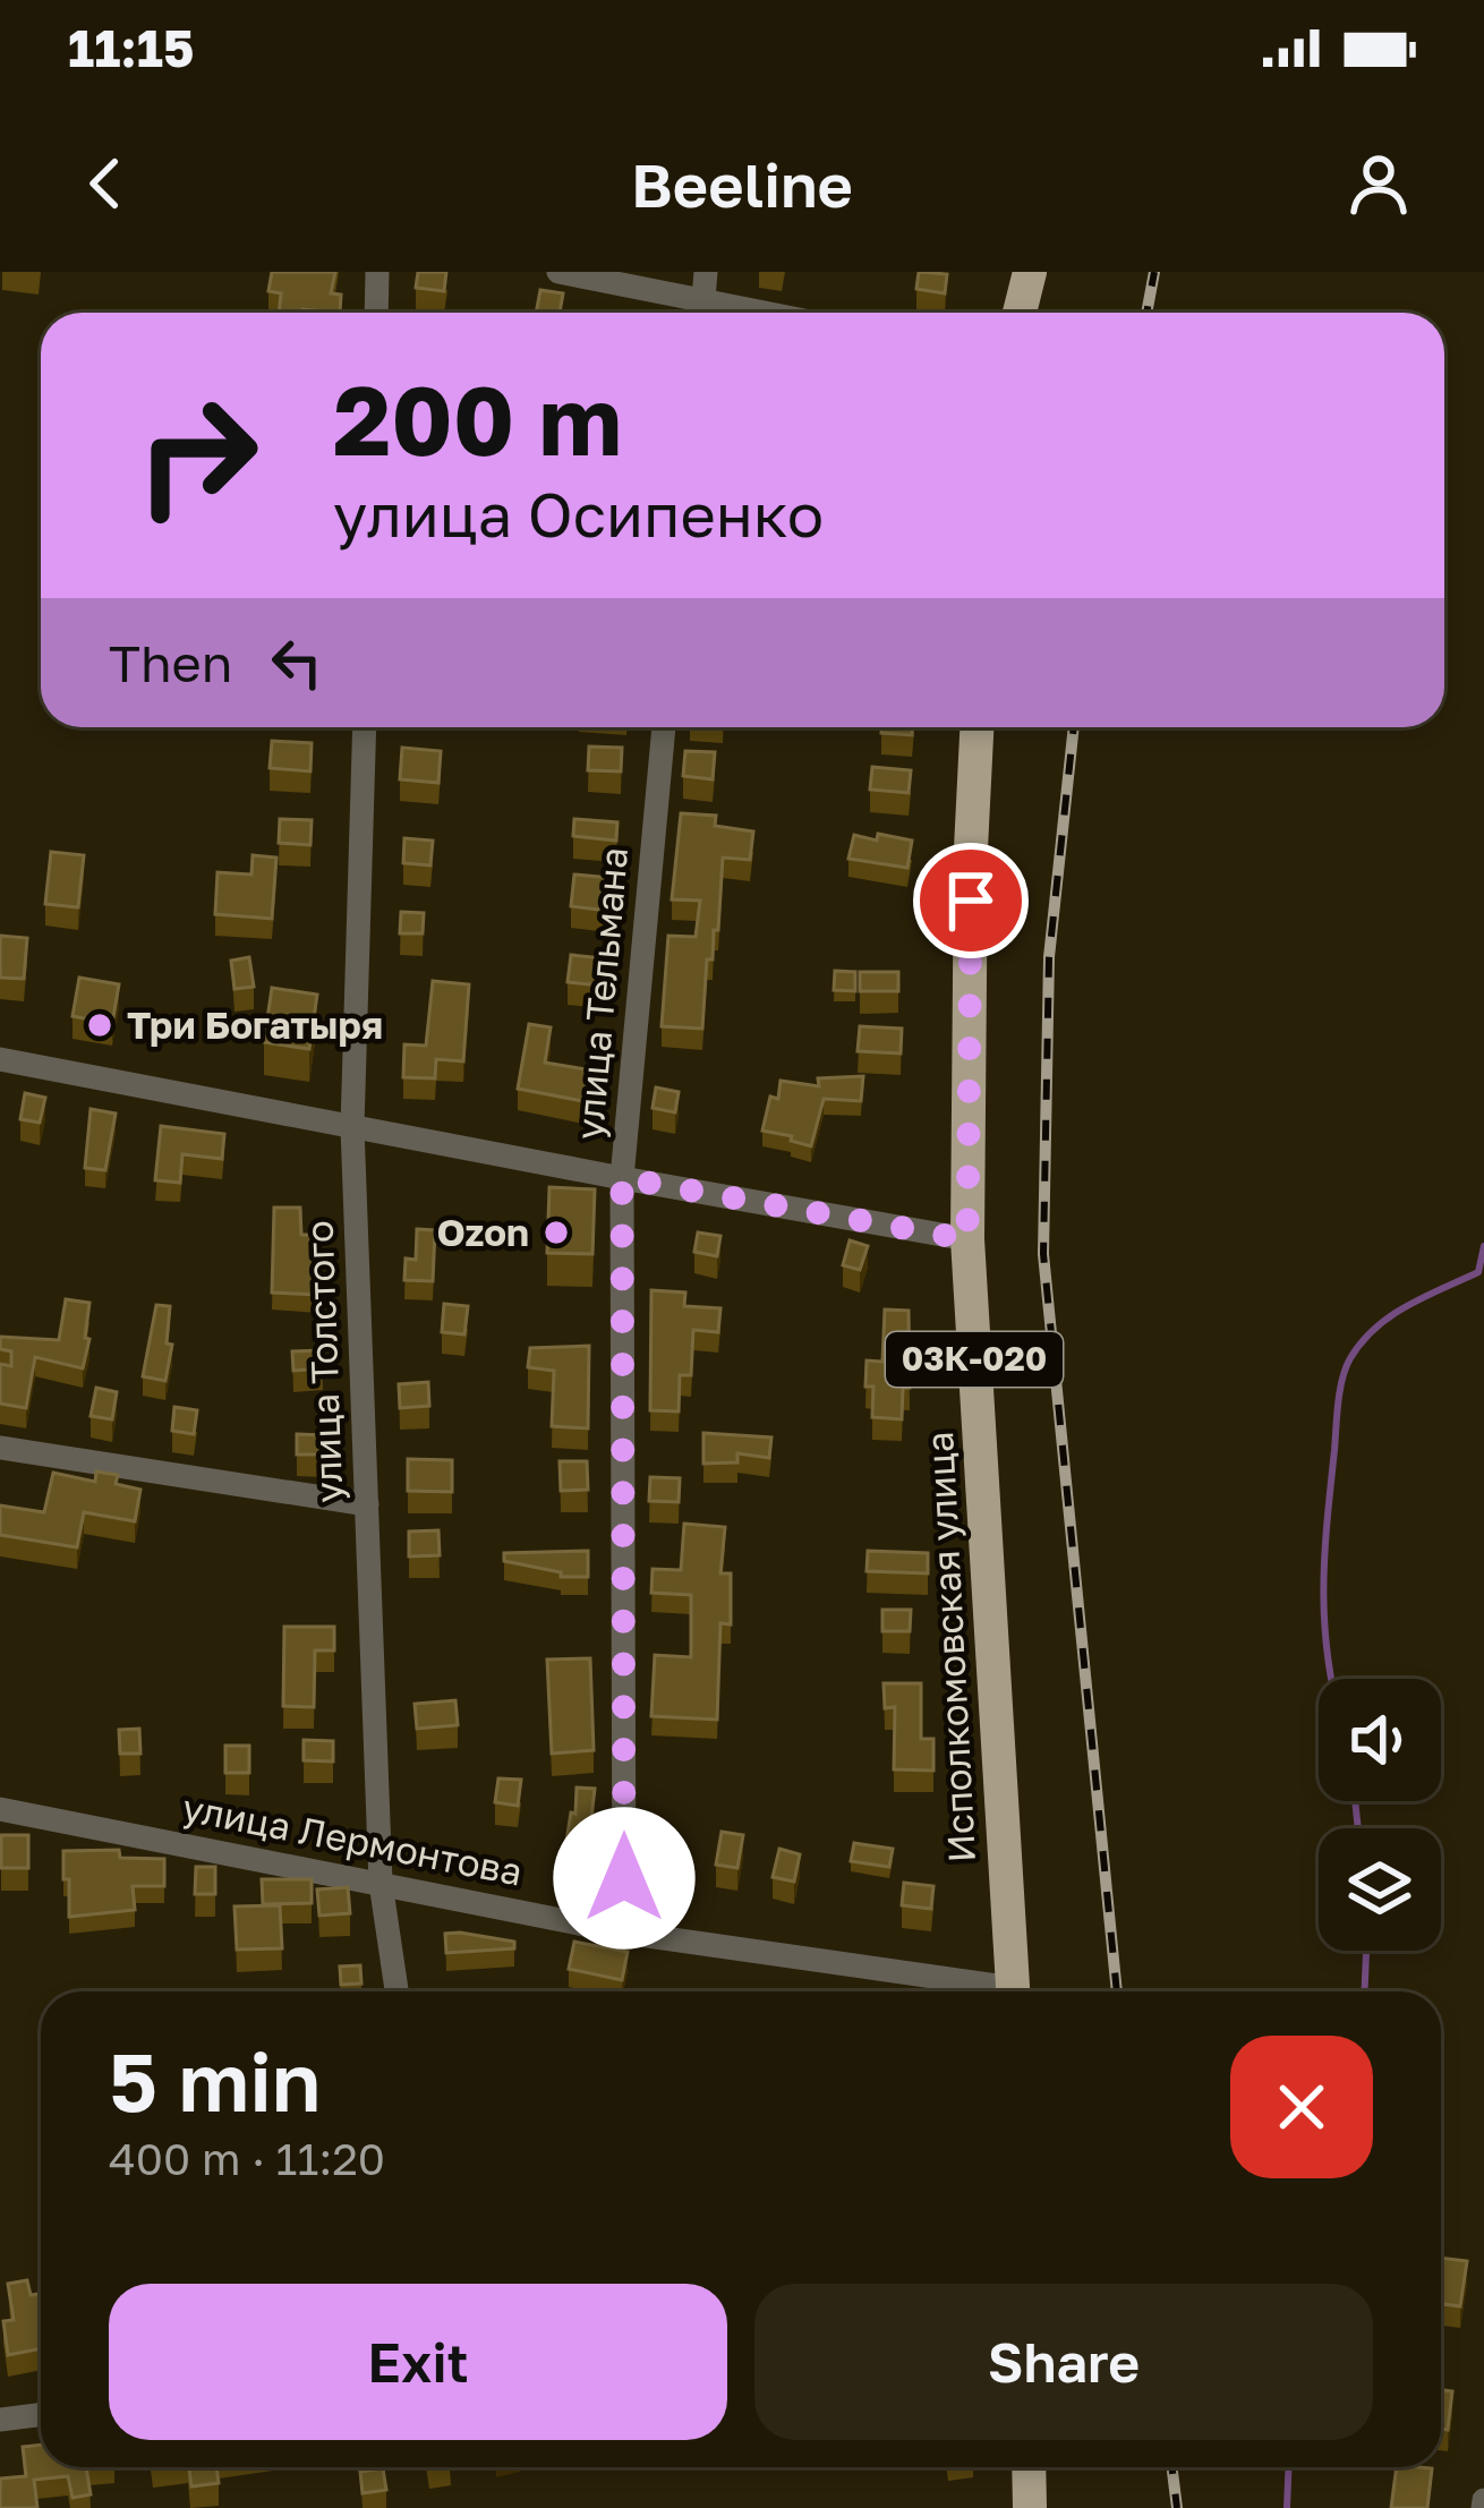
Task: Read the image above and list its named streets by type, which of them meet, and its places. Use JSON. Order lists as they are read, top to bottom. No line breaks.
{"streets":{"main road":["03К-020","Исполкомовская улица"],"street":["улица Тельмана","улица Толстого","улица Лермонтова"]},"crossings":[["улица Тельмана","улица Лермонтова"],["улица Толстого","улица Лермонтова"]],"places":["Три Богатыря","Ozon"],"page":{"status":"11:15","header":"Beeline","turn":["200 m","улица Осипенко"],"then":"Then","heading":["5 min","400 m · 11:20"],"buttons":["Exit","Share"]}}
